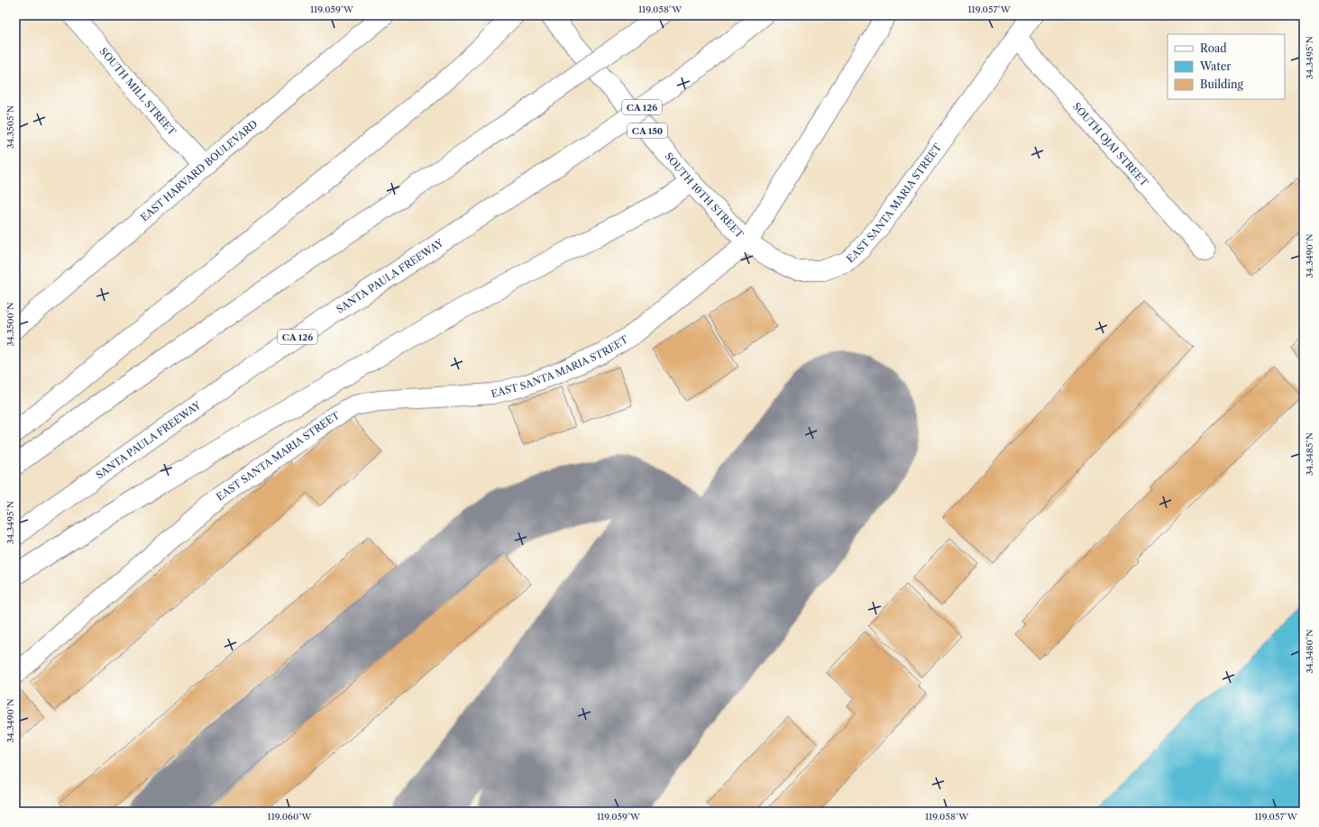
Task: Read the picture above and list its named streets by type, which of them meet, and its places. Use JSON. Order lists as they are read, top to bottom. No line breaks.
{"streets":{"main road":["SOUTH MILL STREET","CA 126","CA 150","SOUTH OJAI STREET","EAST HARVARD BOULEVARD","SOUTH 10TH STREET","EAST SANTA MARIA STREET","SANTA PAULA FREEWAY"]},"crossings":[["SOUTH MILL STREET","EAST HARVARD BOULEVARD"],["SOUTH OJAI STREET","EAST SANTA MARIA STREET"],["SOUTH 10TH STREET","EAST SANTA MARIA STREET"]],"legend":["Road","Water","Building"],"coordinates":["119.059°W","119.058°W","119.057°W","34.3495°N","34.3505°N","34.3490°N","34.3500°N","34.3485°N","34.3480°N","119.060°W"]}
